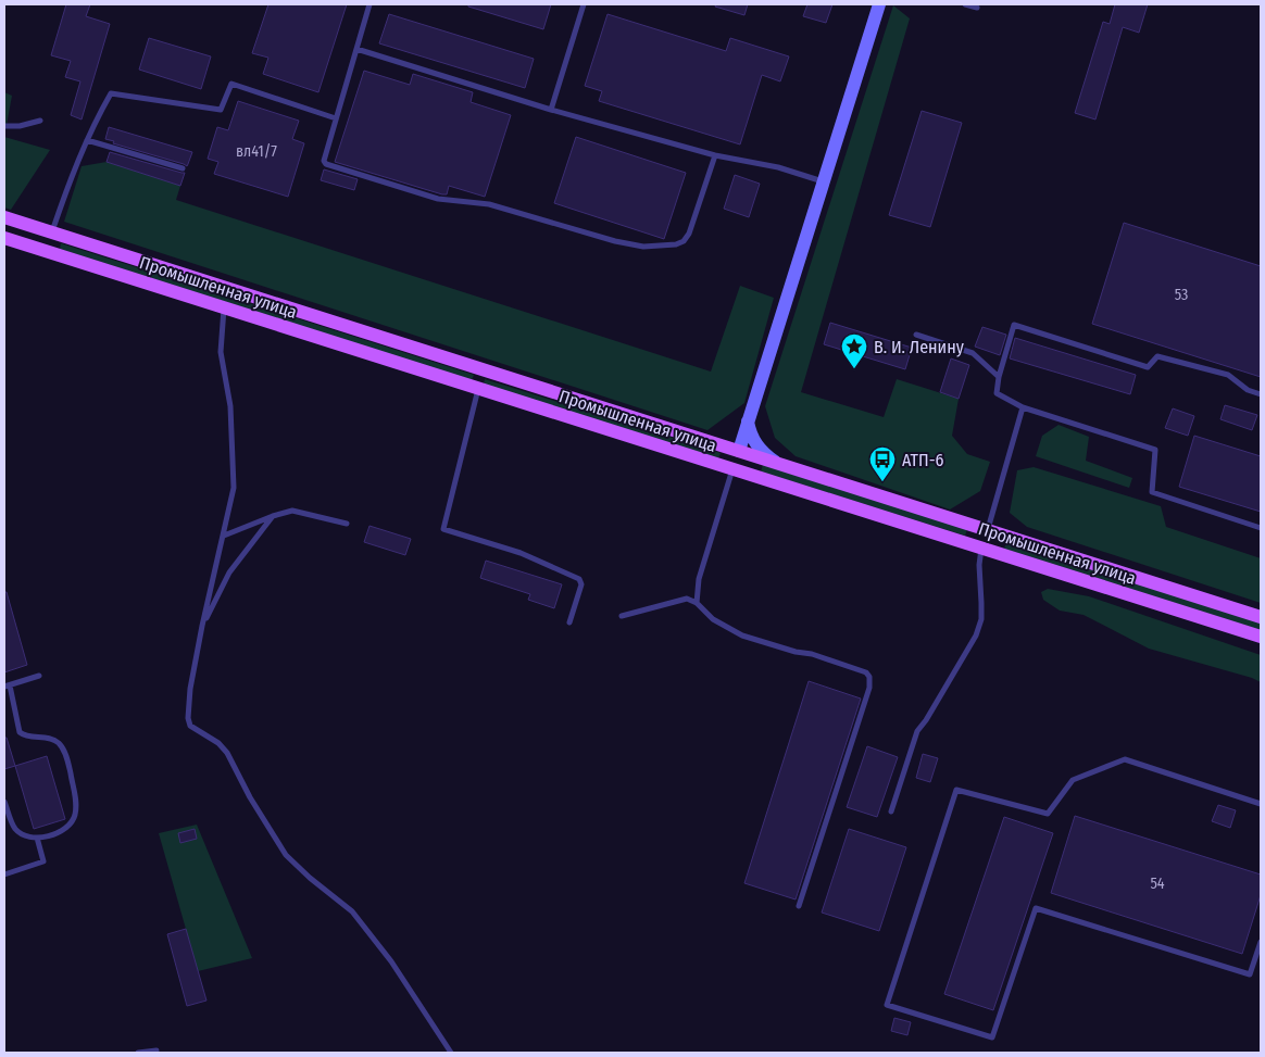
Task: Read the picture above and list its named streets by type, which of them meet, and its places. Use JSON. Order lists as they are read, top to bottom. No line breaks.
{"streets":{"main road":["Промышленная улица"]},"places":{"place":["В. И. Ленину"],"bus stop":["АТП-6"]},"house_numbers":["вл41/7","53","54"]}
